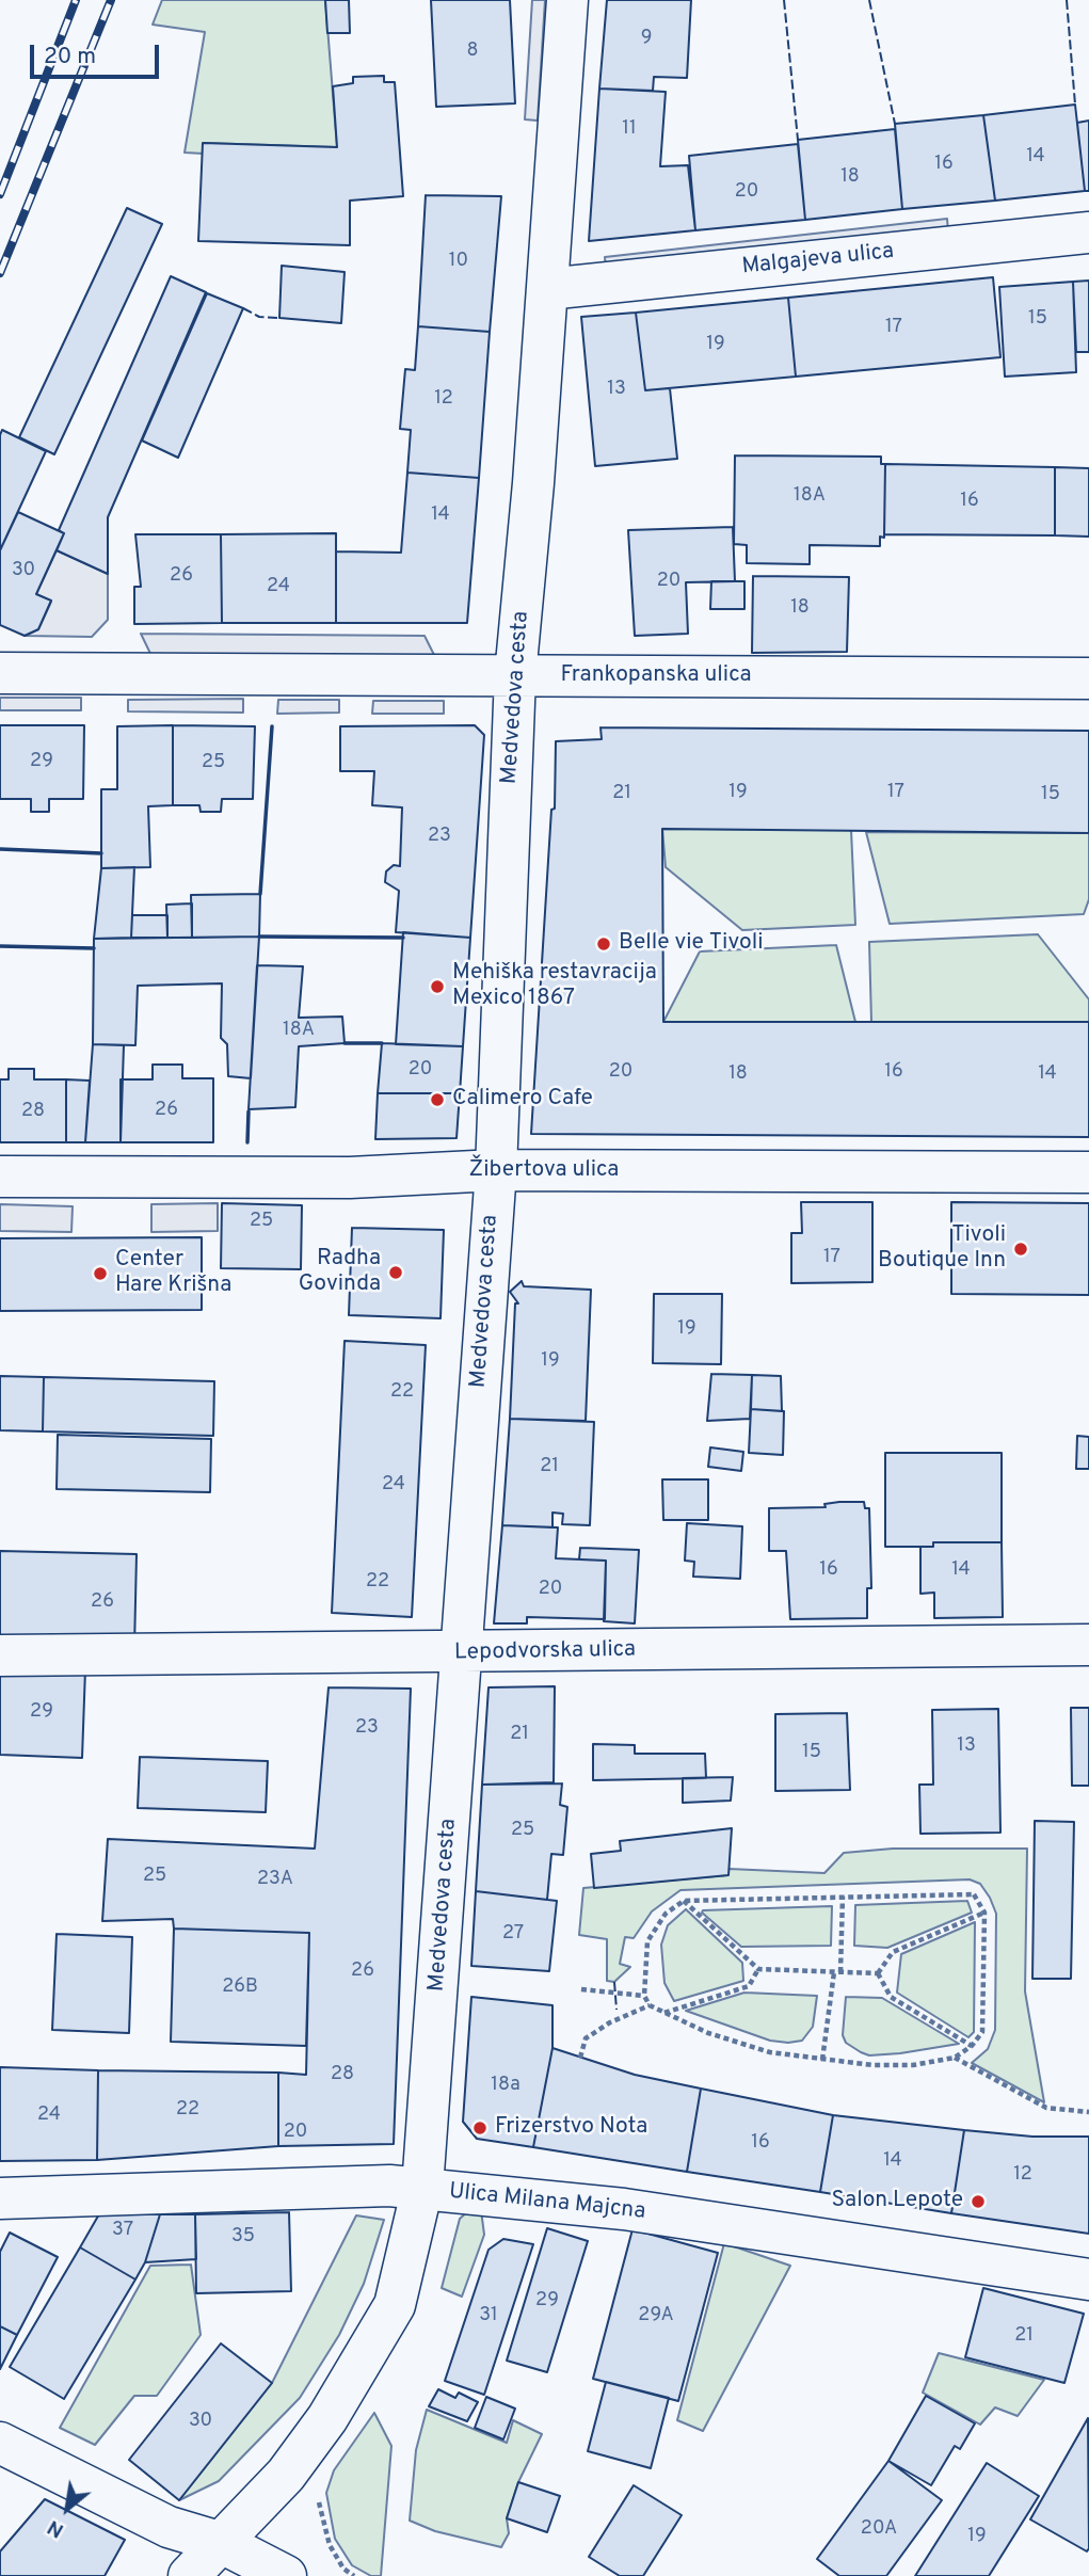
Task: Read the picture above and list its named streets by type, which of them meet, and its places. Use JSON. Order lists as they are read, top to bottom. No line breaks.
{"streets":{"street":["Malgajeva ulica","Frankopanska ulica","Medvedova cesta","Žibertova ulica","Lepodvorska ulica","Ulica Milana Majcna"]},"crossings":[["Malgajeva ulica","Medvedova cesta"],["Frankopanska ulica","Medvedova cesta"],["Medvedova cesta","Žibertova ulica"],["Medvedova cesta","Lepodvorska ulica"],["Medvedova cesta","Ulica Milana Majcna"]],"places":["Belle vie Tivoli","Mehiška restavracija Mexico 1867","Calimero Cafe","Tivoli Boutique Inn","Radha Govinda","Center Hare Krišna","Frizerstvo Nota","Salon Lepote"],"house_numbers":["9","8","11","14","16","18","20","10","15","17","19","13","12","18A","16","14","30","26","20","24","18","29","25","19","17","21","15","23","18A","20","20","16","18","14","26","28","25","17","19","19","22","21","24","16","14","22","20","26","29","23","21","13","15","25","25","23A","27","26","26B","28","18a","22","24","20","16","14","12","37","35","29","31","29A","21","30","20A","19"],"scale_bar":"20 m","north":"bottom left"}
